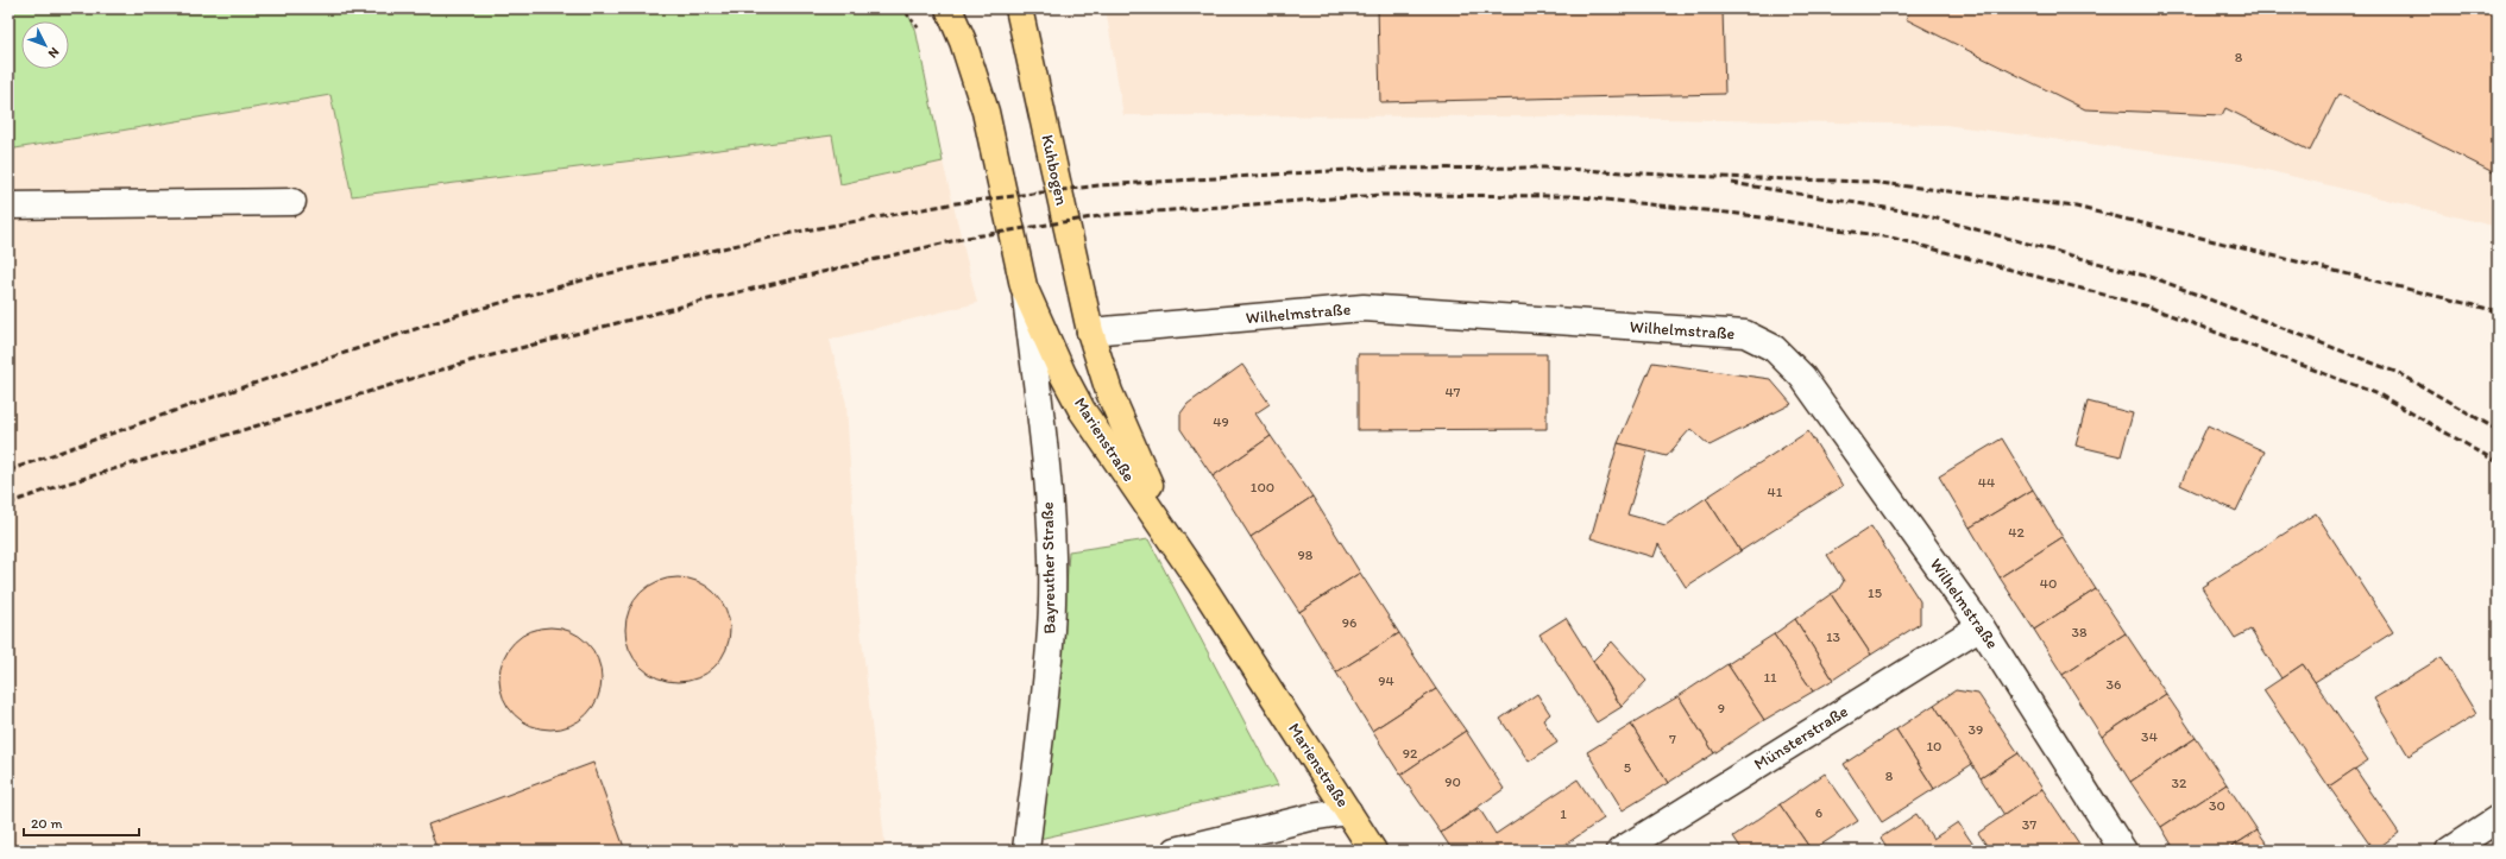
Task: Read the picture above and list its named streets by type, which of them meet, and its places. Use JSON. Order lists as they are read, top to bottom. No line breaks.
{"streets":{"main road":["Kuhbogen","Marienstraße"],"street":["Wilhelmstraße","Bayreuther Straße","Münsterstraße"]},"crossings":[["Kuhbogen","Wilhelmstraße"],["Kuhbogen","Marienstraße"],["Wilhelmstraße","Marienstraße"],["Wilhelmstraße","Münsterstraße"],["Marienstraße","Bayreuther Straße"]],"house_numbers":["8","47","49","44","100","41","42","98","40","15","96","38","13","11","94","36","9","39","34","7","10","92","5","8","90","32","30","6","1","37"],"scale_bar":"20 m","north":"bottom right"}
